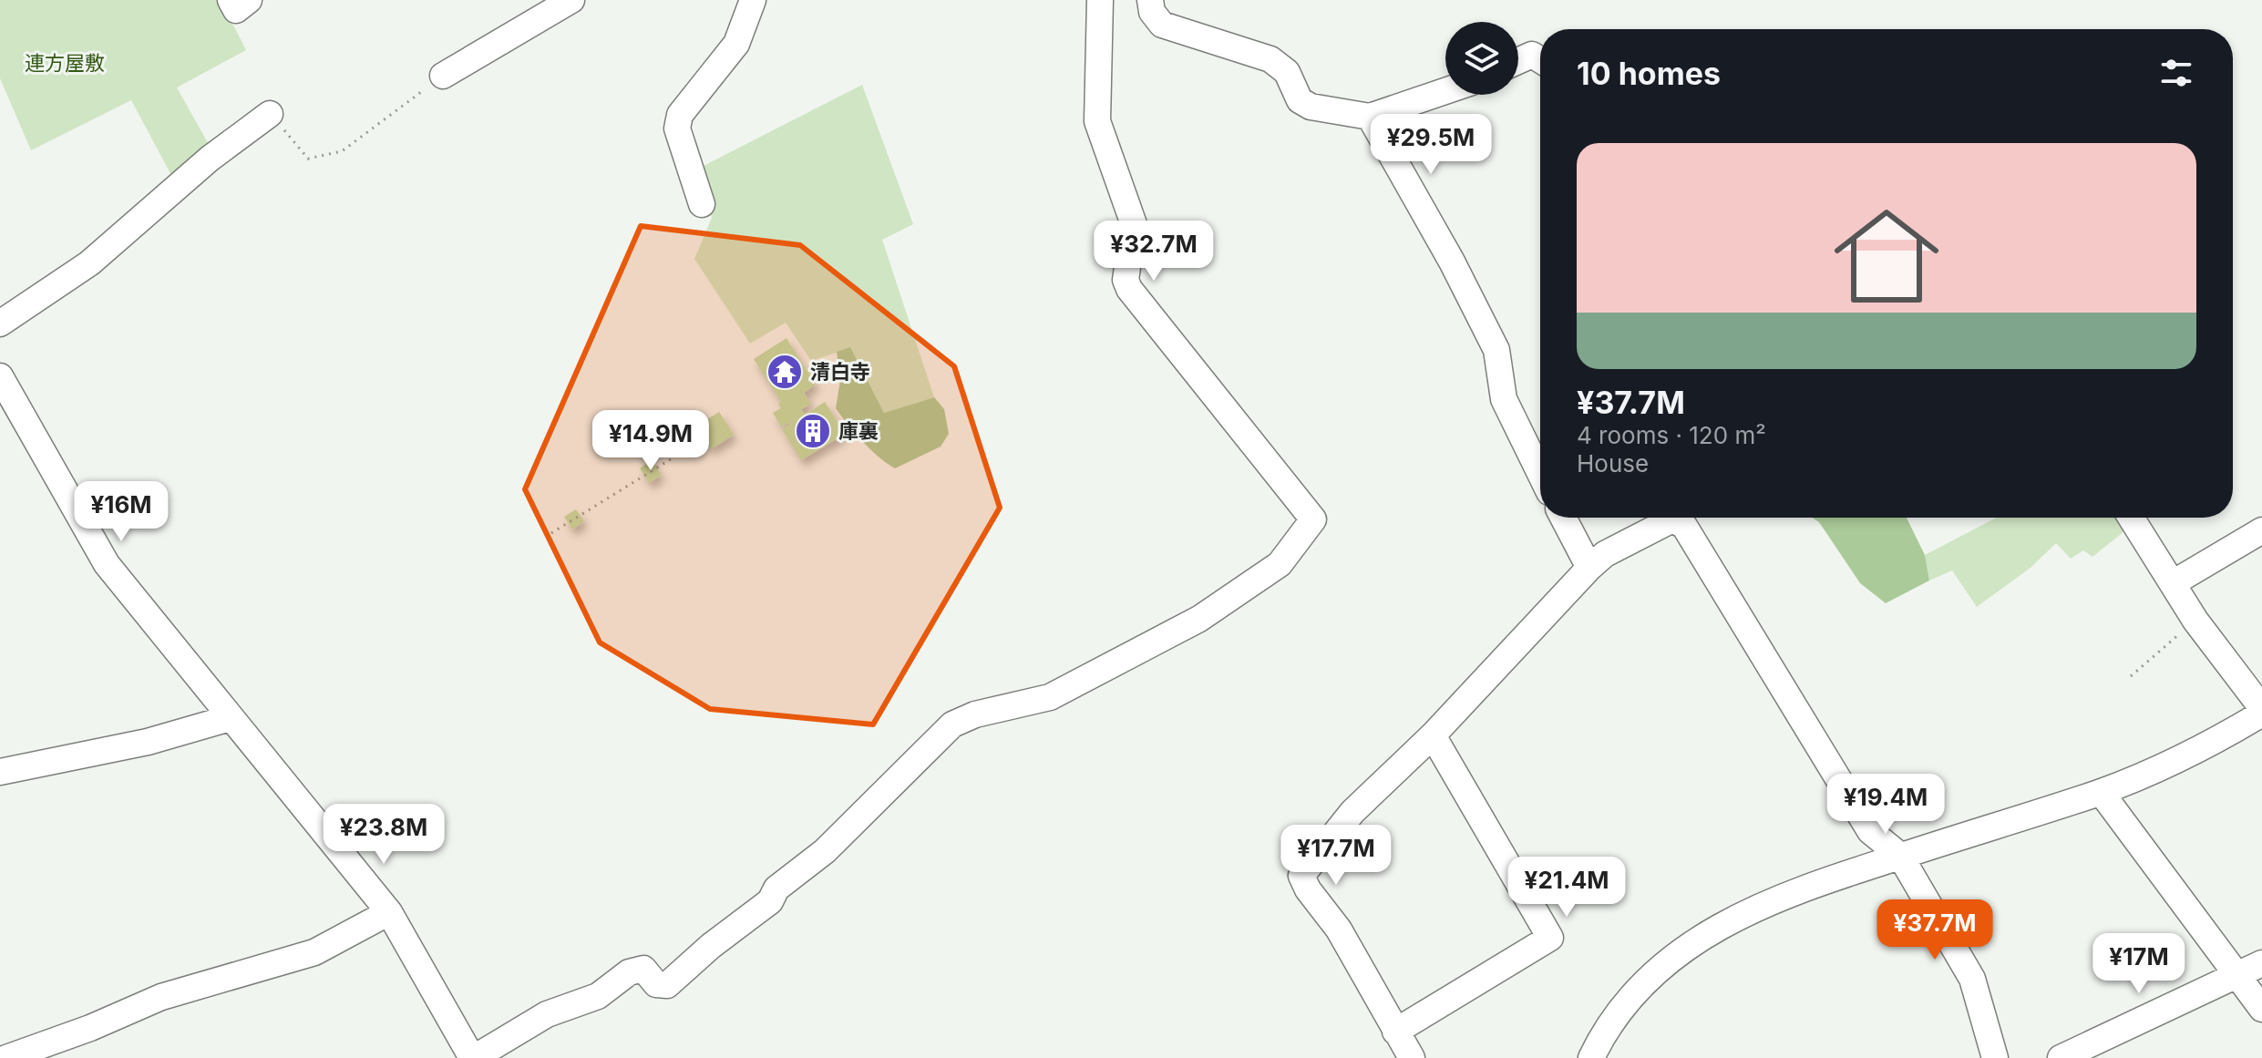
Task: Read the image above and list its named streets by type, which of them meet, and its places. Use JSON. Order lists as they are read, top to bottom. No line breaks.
{"parks":["連方屋敷"],"places":{"temple":["清白寺"],"building":["庫裏"]},"page":{"heading":"10 homes","price":["¥29.5M","¥32.7M","¥14.9M","¥16M","¥19.4M","¥23.8M","¥17.7M","¥21.4M","¥37.7M","¥17M"],"list":[{"name":"¥37.7M","note":"4 rooms · 120 m² · House"}]}}
